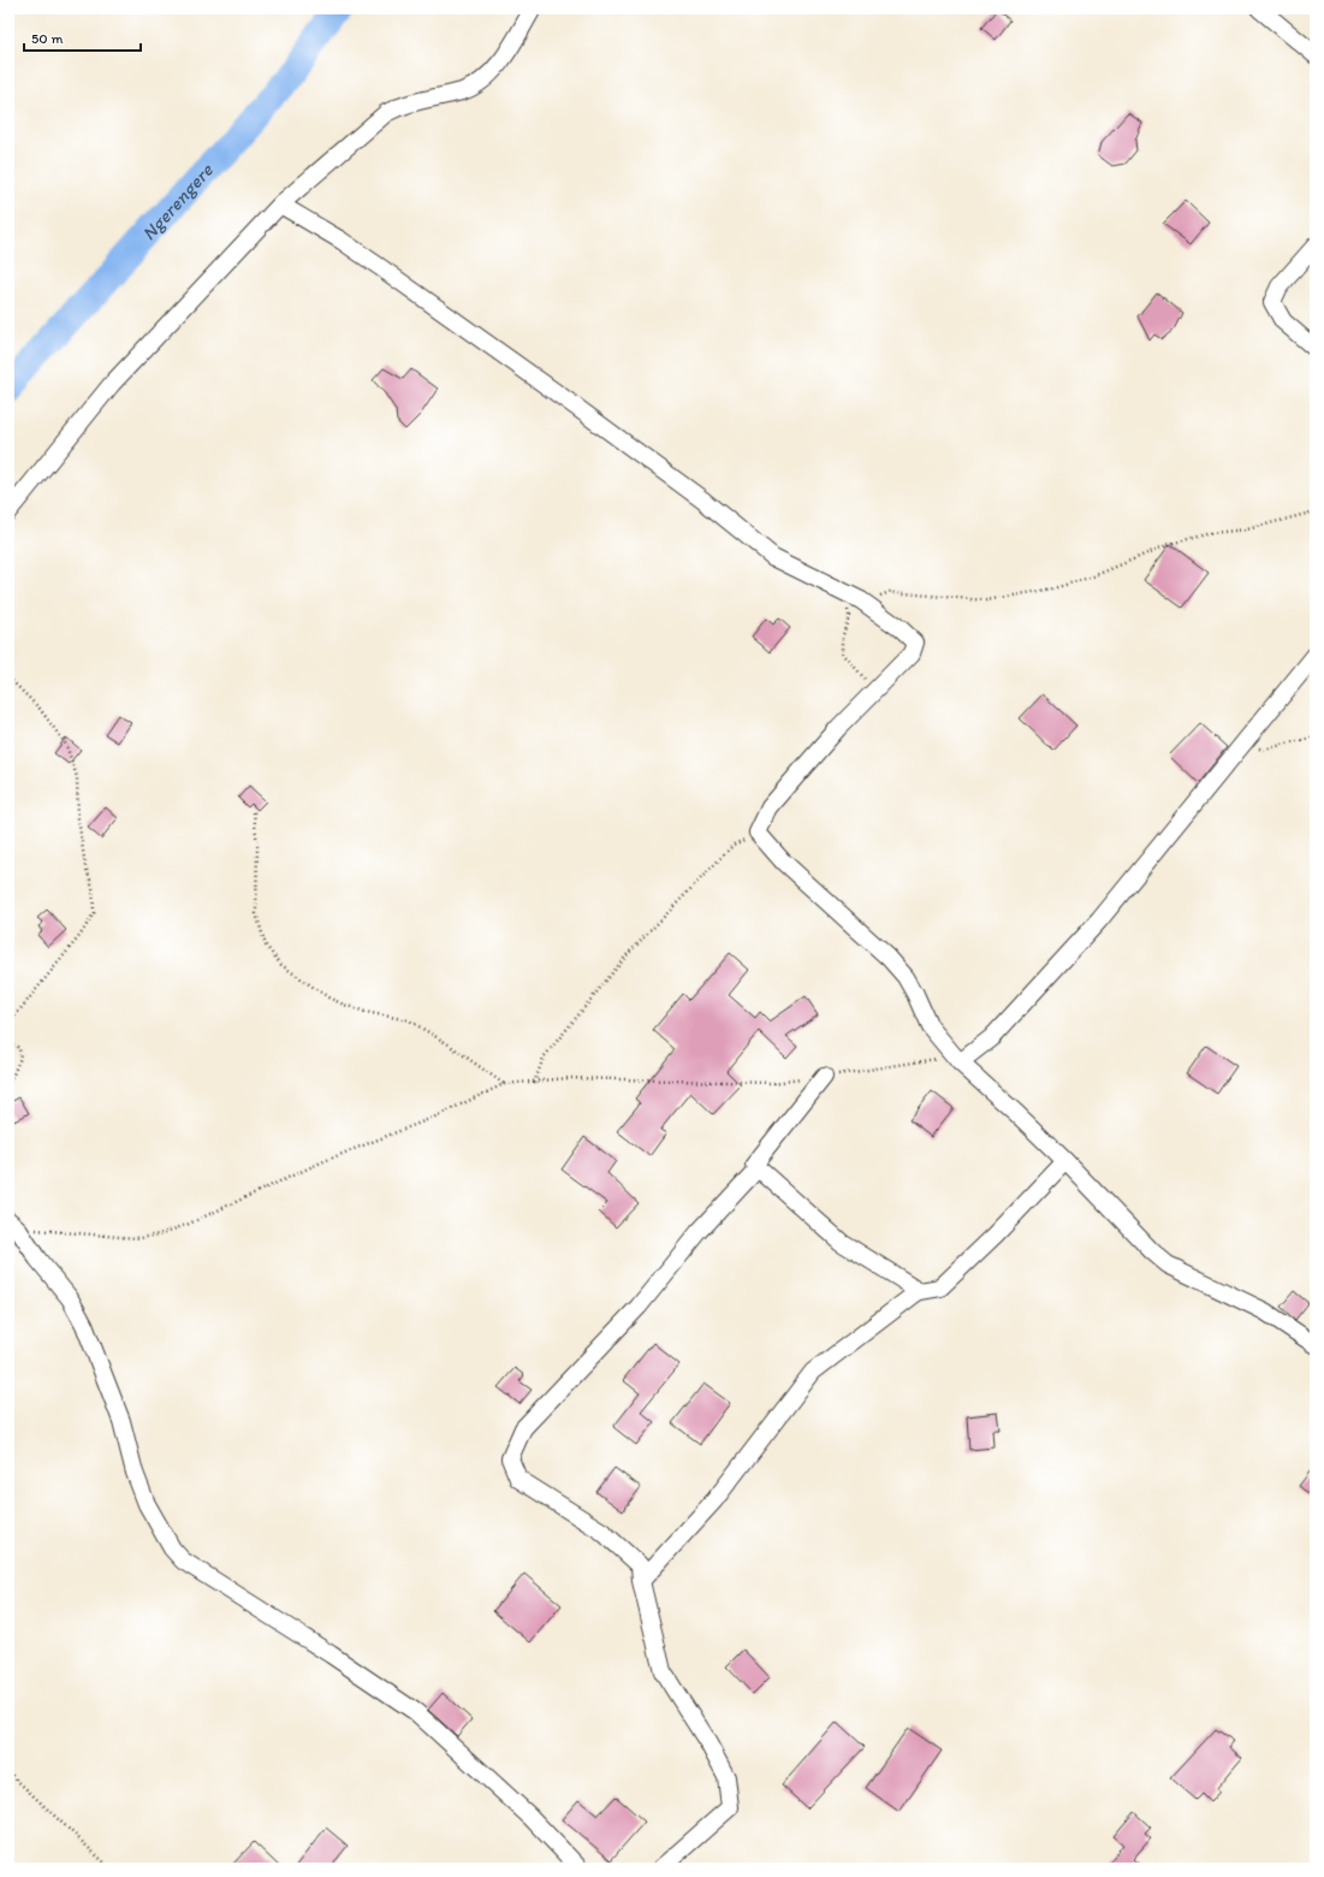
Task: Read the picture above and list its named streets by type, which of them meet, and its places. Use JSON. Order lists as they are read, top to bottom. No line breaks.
{"water":["Ngerengere"],"scale_bar":"50 m"}
